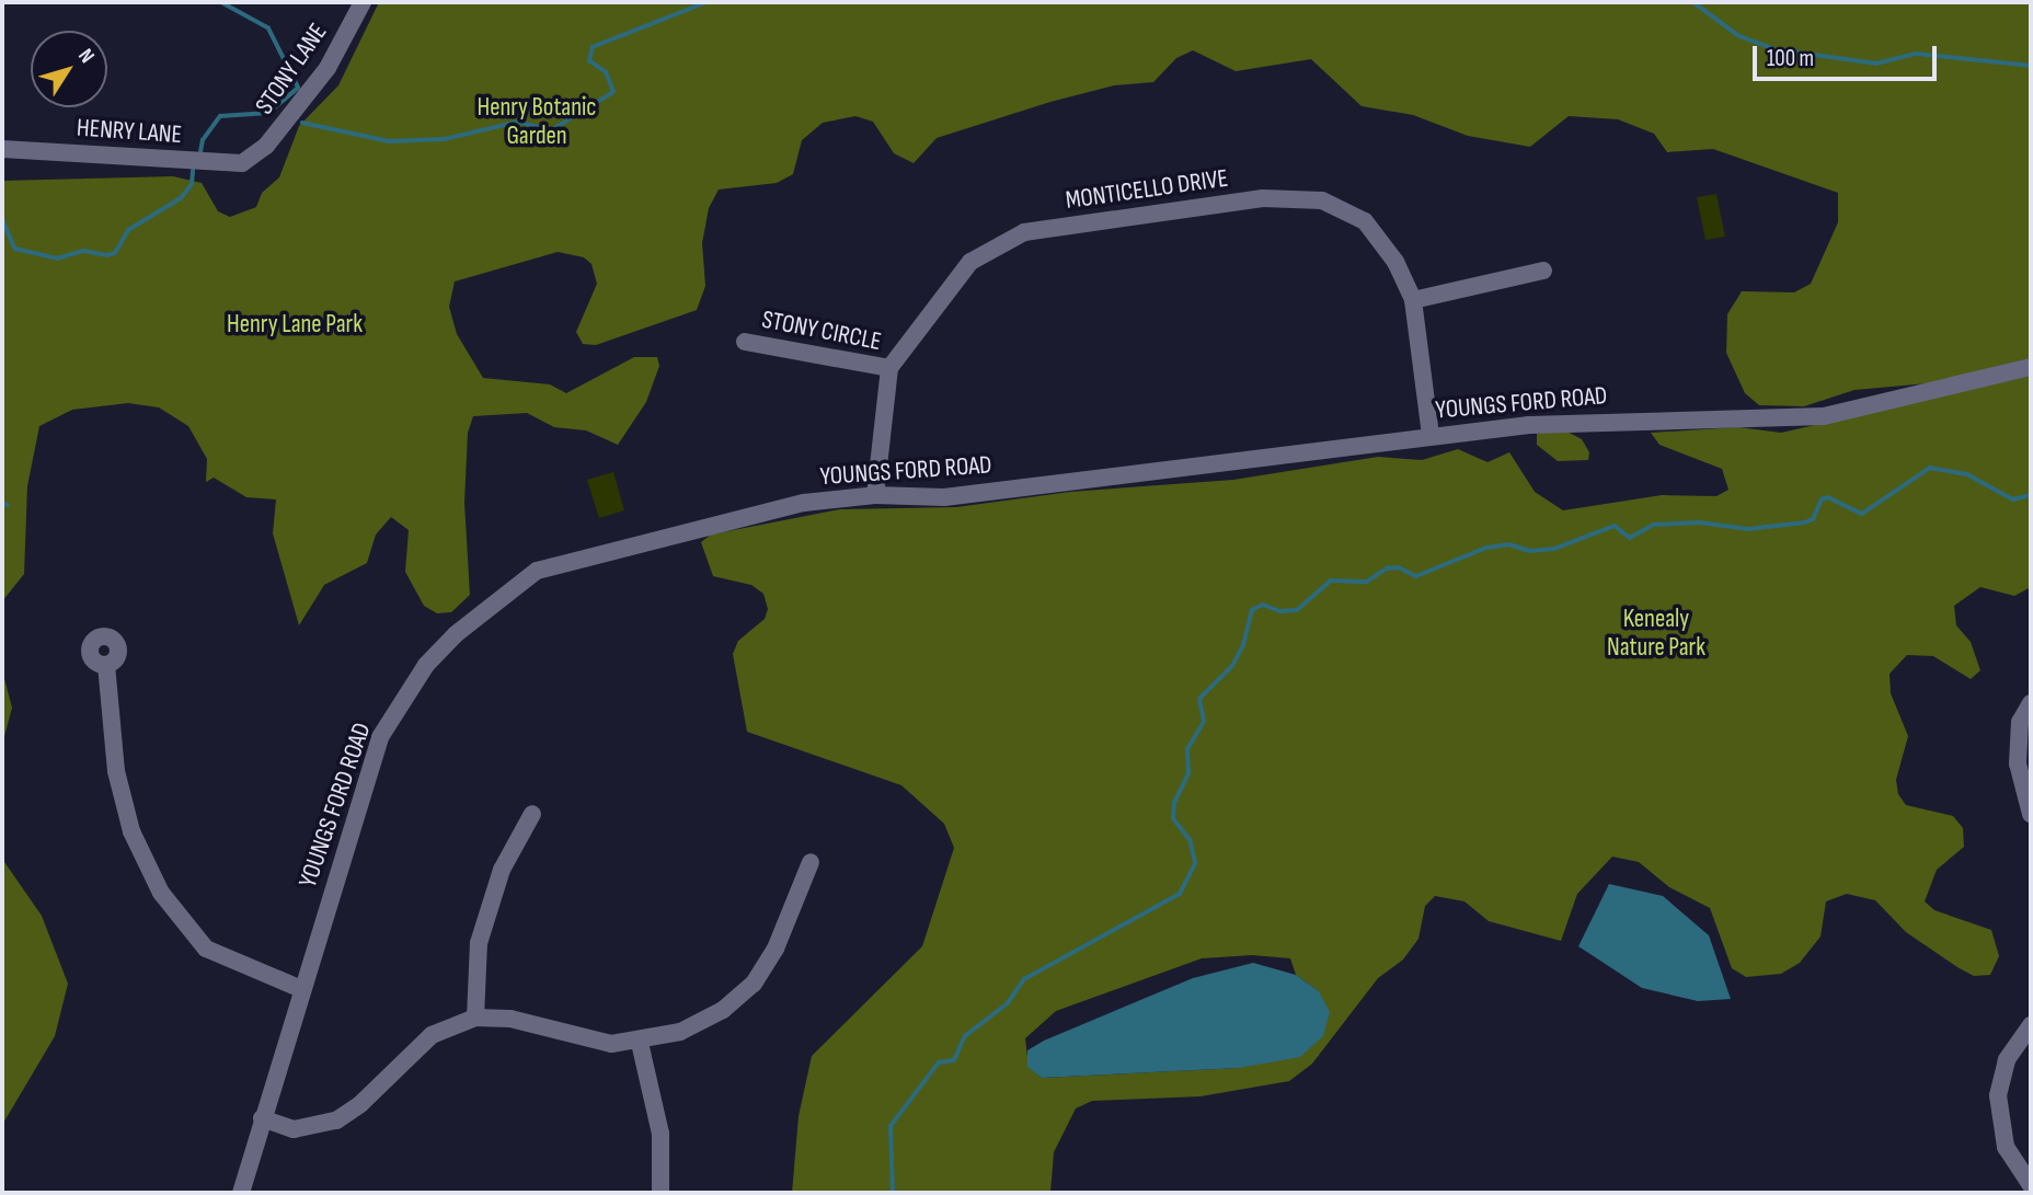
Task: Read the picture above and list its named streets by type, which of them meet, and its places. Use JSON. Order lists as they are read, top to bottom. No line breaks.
{"streets":{"street":["STONY LANE","HENRY LANE","MONTICELLO DRIVE","STONY CIRCLE","YOUNGS FORD ROAD"]},"crossings":[["STONY LANE","HENRY LANE"],["MONTICELLO DRIVE","STONY CIRCLE"],["MONTICELLO DRIVE","YOUNGS FORD ROAD"]],"parks":["Henry Botanic Garden","Henry Lane Park","Kenealy Nature Park"],"scale_bar":"100 m","north":"top right"}
